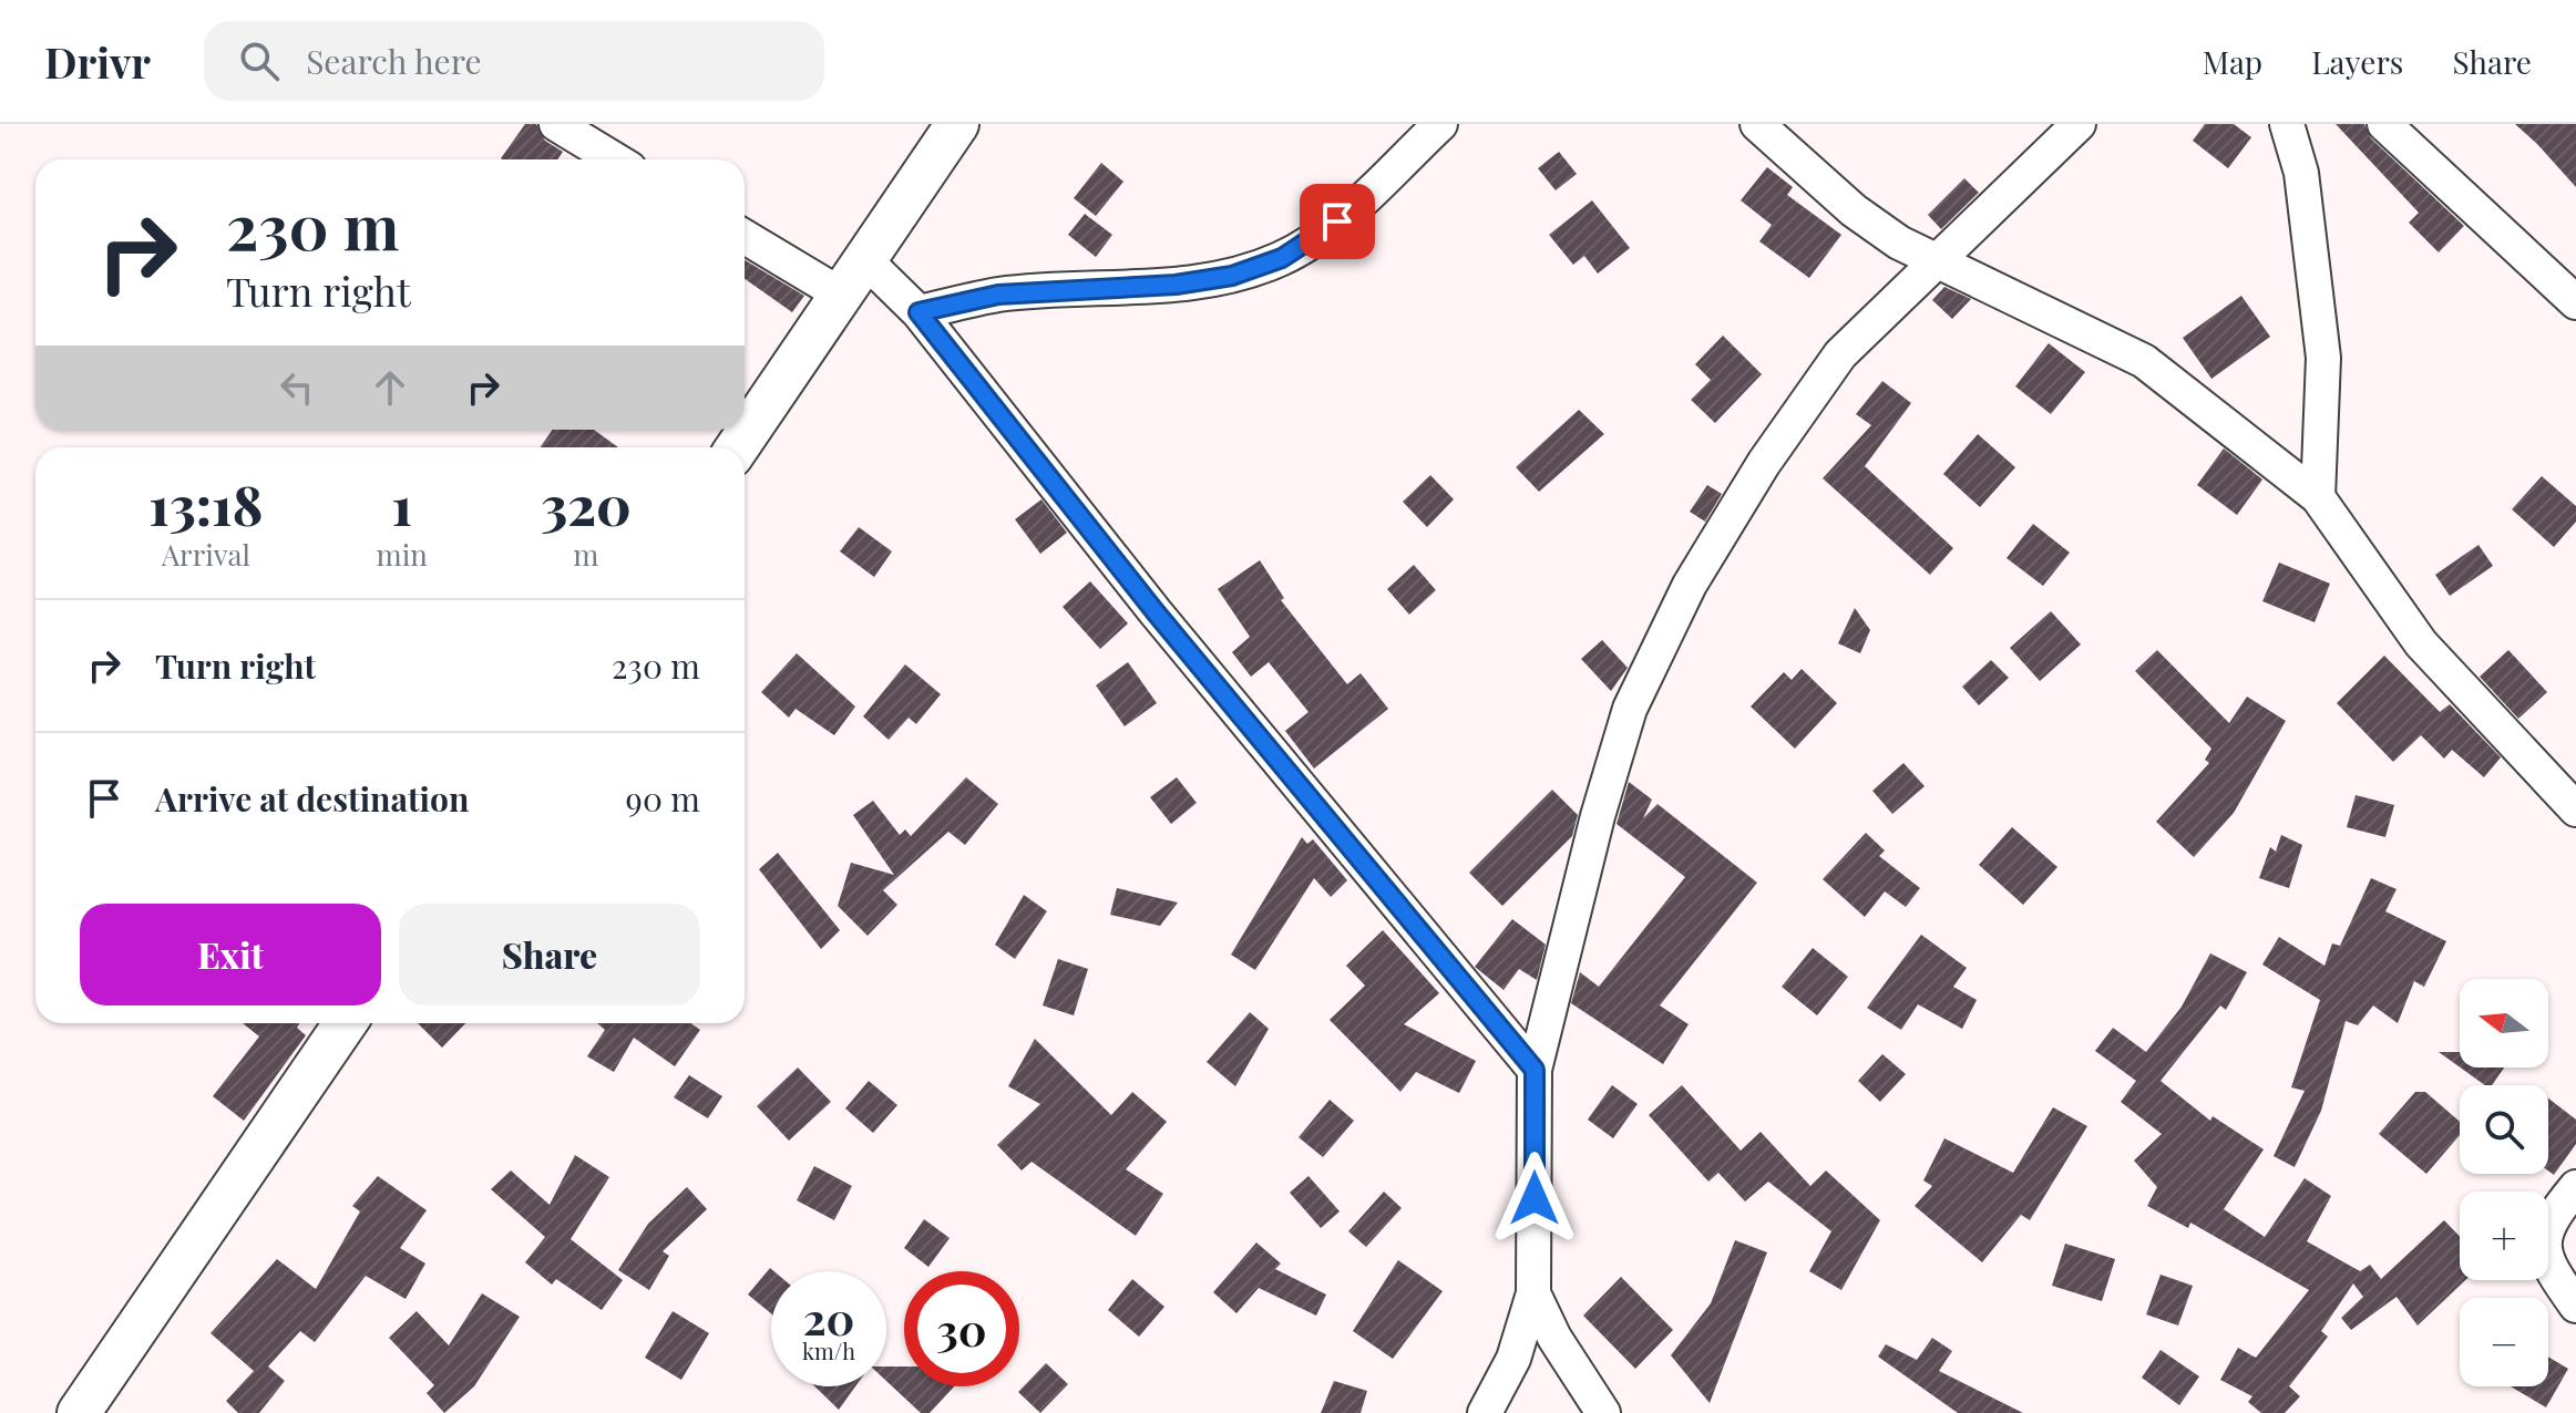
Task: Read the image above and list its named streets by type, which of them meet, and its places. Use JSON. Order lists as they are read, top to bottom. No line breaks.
{"north":"left","page":{"header":"Drivr","search":"Search here","nav":["Map","Layers","Share"],"turn":["230 m","Turn right"],"eta":["13:18","Arrival","1","min","320","m"],"list":[{"name":"Turn right","value":"230 m"},{"name":"Arrive at destination","value":"90 m"}],"buttons":["Exit","Share"],"map_buttons":["+","−"],"speed":"20 km/h","limit":"30"}}
